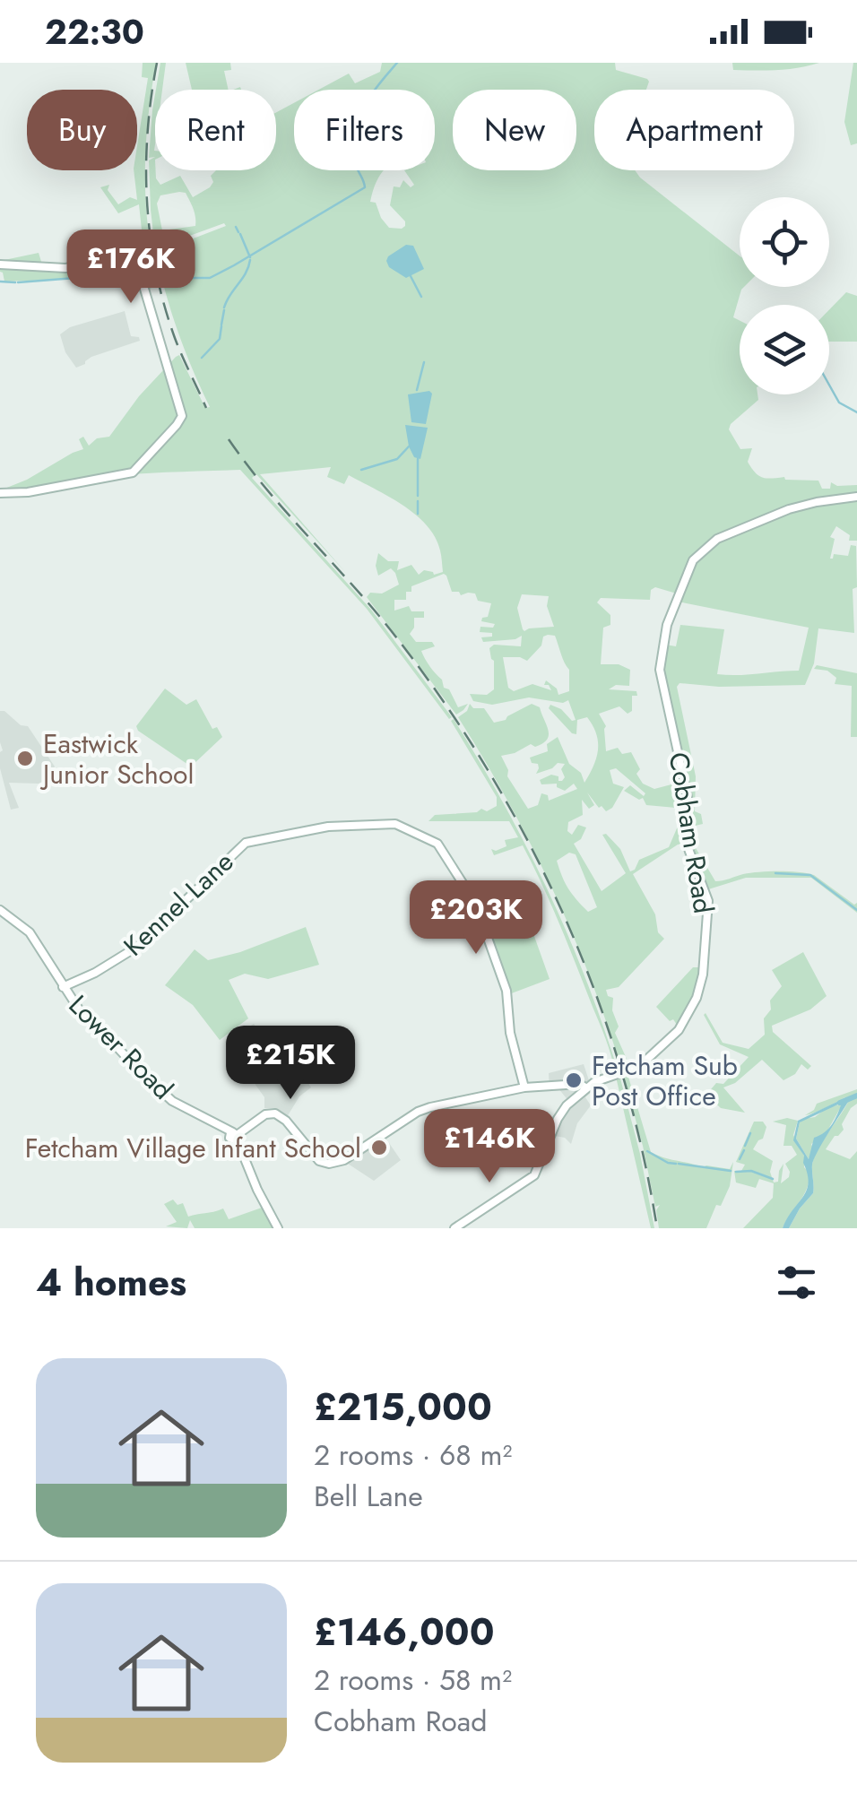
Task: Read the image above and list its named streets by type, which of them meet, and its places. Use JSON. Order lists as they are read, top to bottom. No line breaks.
{"streets":{"street":["Cobham Road","Kennel Lane","Lower Road"]},"crossings":[["Kennel Lane","Lower Road"]],"places":["Eastwick Junior School","Fetcham Sub Post Office","Fetcham Village Infant School"],"page":{"status":"22:30","chip":["Buy","Rent","Filters","New","Apartment"],"price":["£176K","£203K","£215K","£146K"],"heading":"4 homes","list":[{"name":"£215,000","note":"2 rooms · 68 m² · Bell Lane"},{"name":"£146,000","note":"2 rooms · 58 m² · Cobham Road"}]}}
